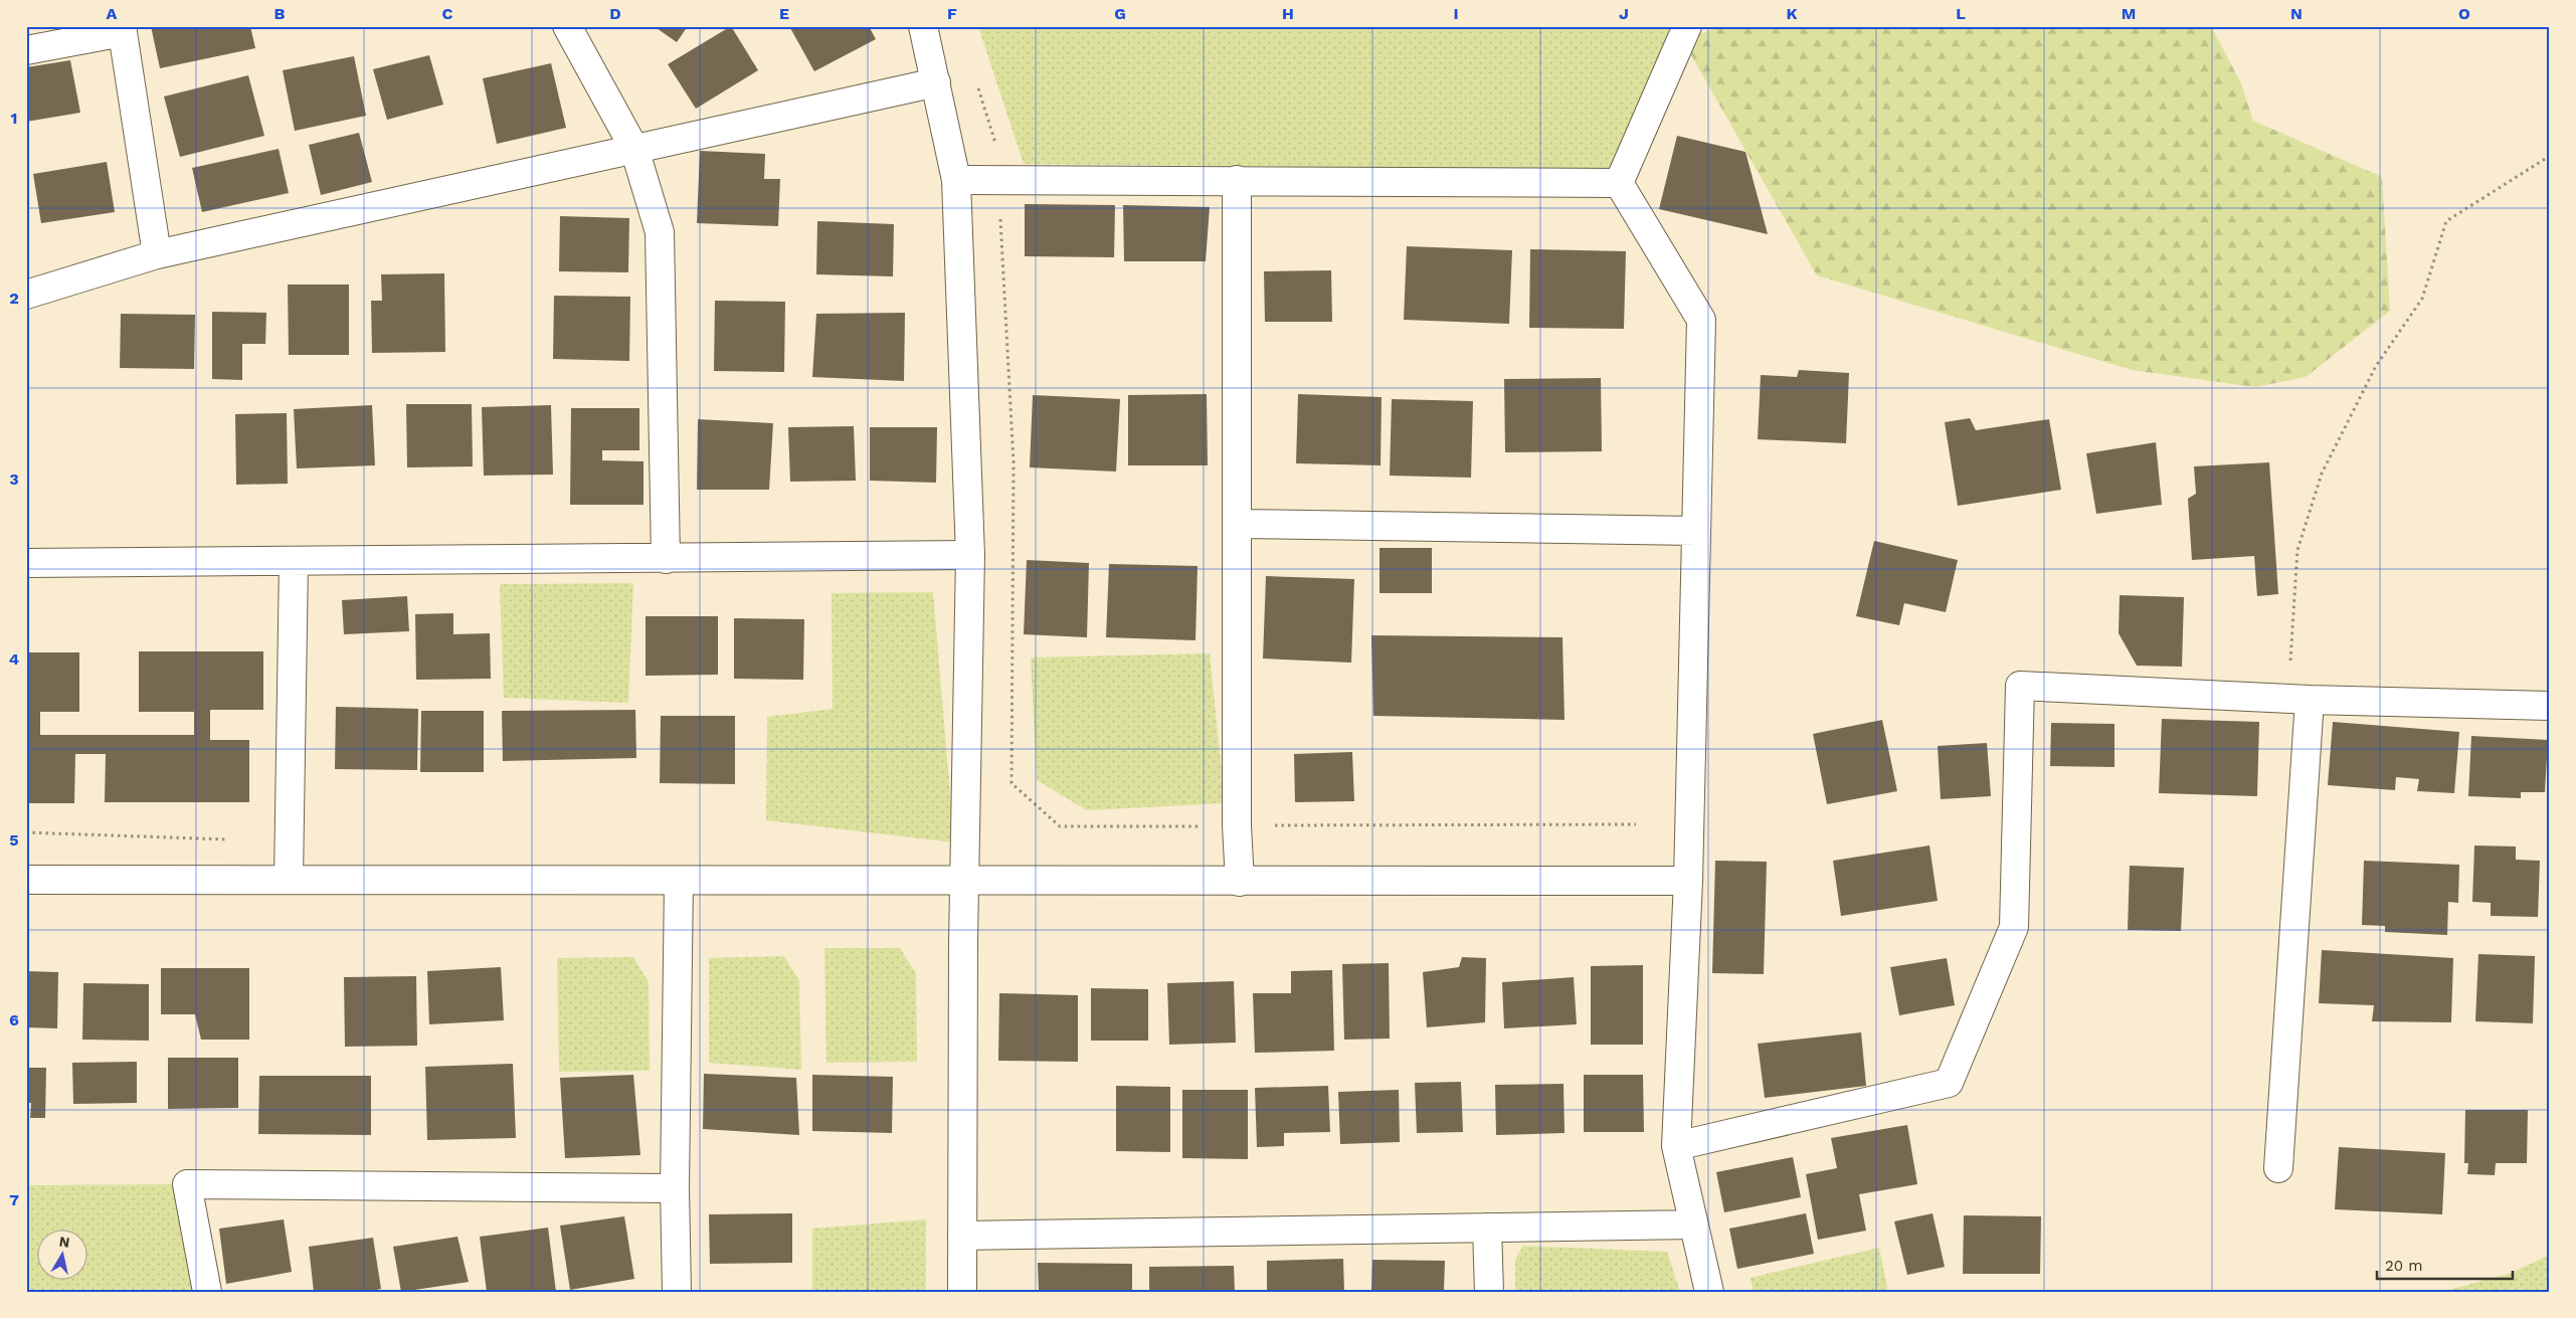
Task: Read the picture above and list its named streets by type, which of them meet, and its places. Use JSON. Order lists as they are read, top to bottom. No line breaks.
{"scale_bar":"20 m","north":"top","grid":{"columns":["A","B","C","D","E","F","G","H","I","J","K","L","M","N","O"],"rows":["1","2","3","4","5","6","7"]}}
